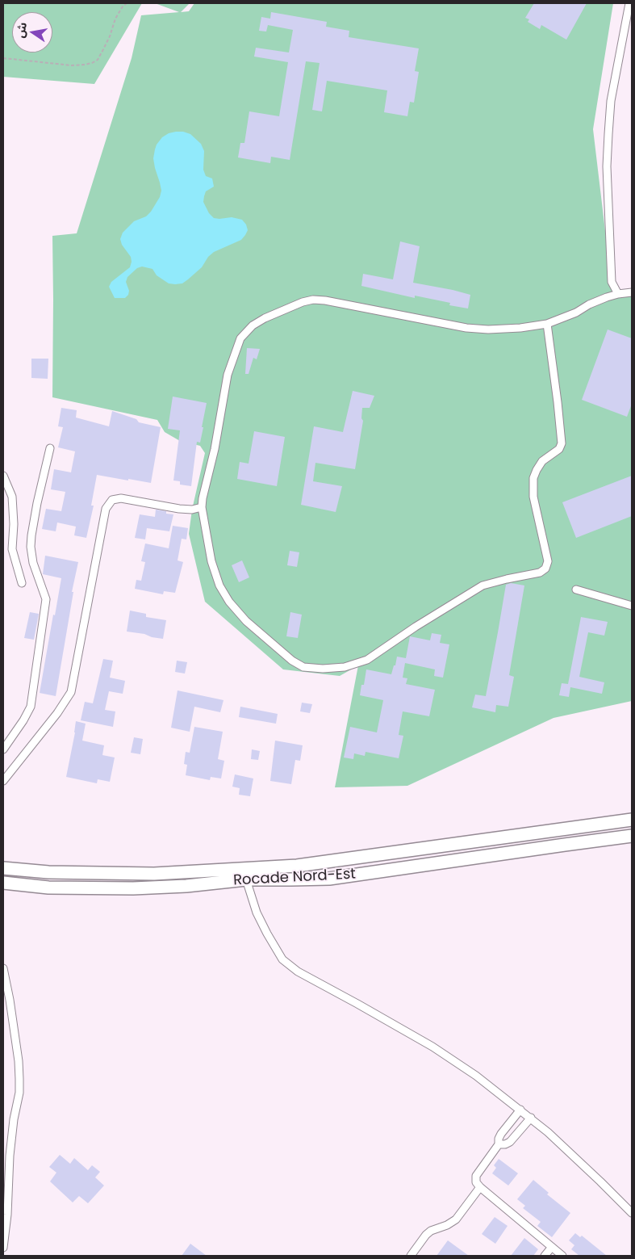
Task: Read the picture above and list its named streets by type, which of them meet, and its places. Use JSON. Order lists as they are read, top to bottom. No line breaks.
{"streets":{"highway":["Rocade Nord-Est"]},"north":"left"}
